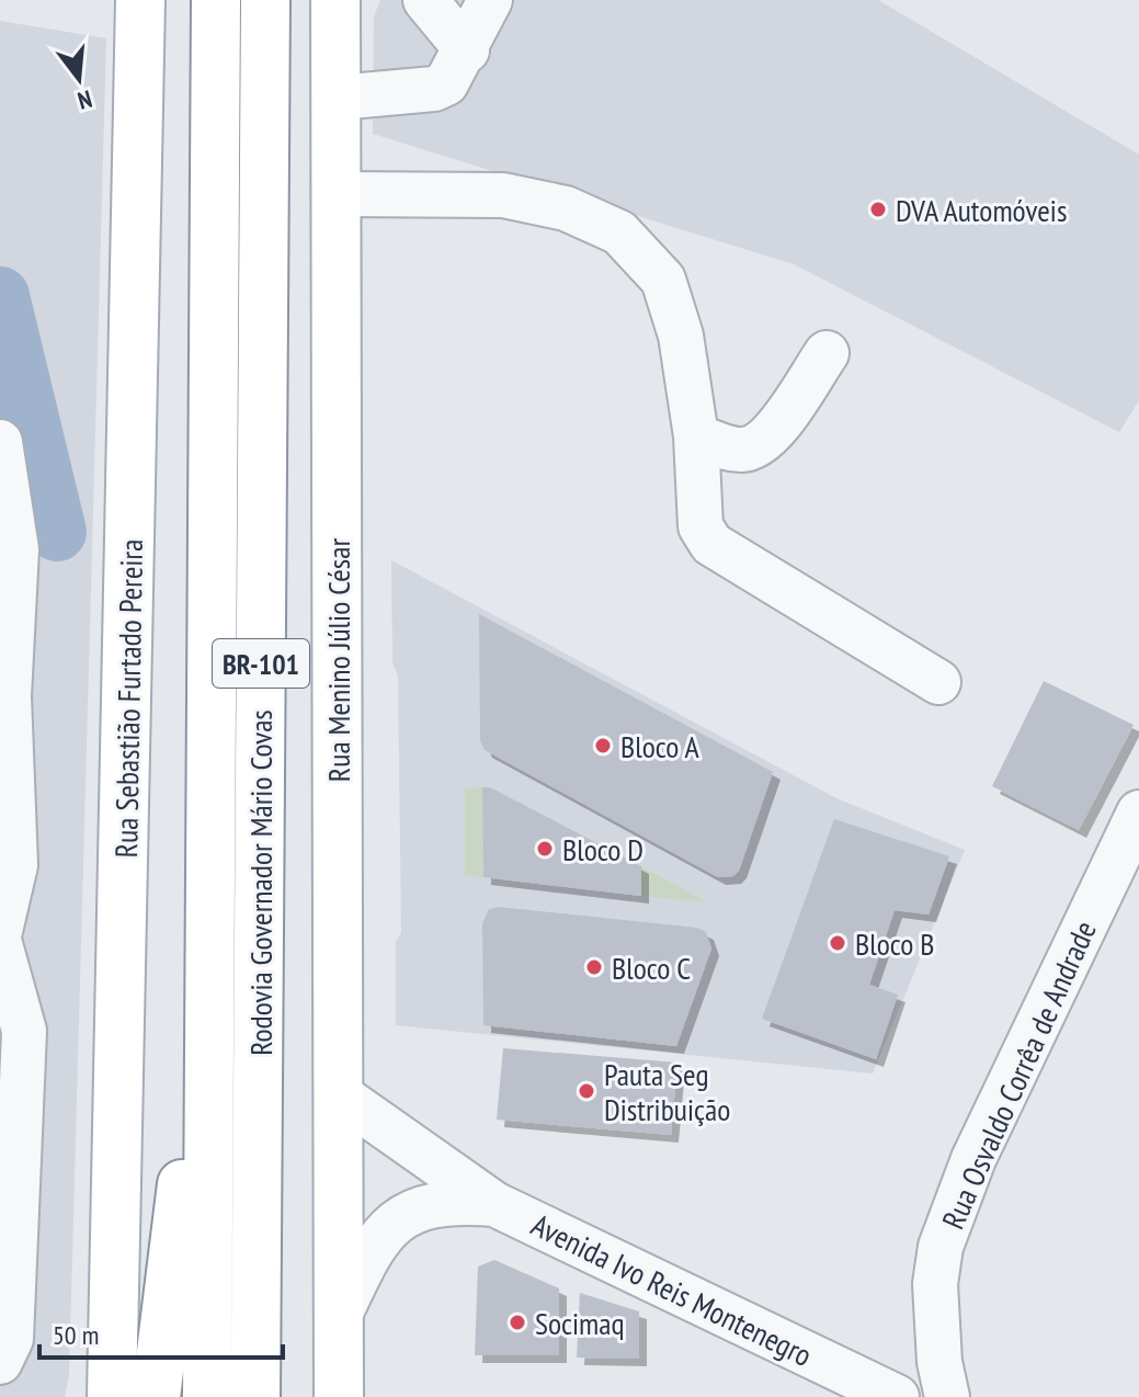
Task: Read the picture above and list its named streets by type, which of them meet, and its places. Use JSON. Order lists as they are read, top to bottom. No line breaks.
{"streets":{"main road":["Rua Menino Júlio César","BR-101","Rua Sebastião Furtado Pereira","Rodovia Governador Mário Covas"],"street":["Rua Osvaldo Corrêa de Andrade","Avenida Ivo Reis Montenegro"]},"crossings":[["Rua Menino Júlio César","Avenida Ivo Reis Montenegro"]],"places":["DVA Automóveis","Bloco A","Bloco D","Bloco B","Bloco C","Pauta Seg Distribuição","Socimaq"],"scale_bar":"50 m","north":"bottom"}
